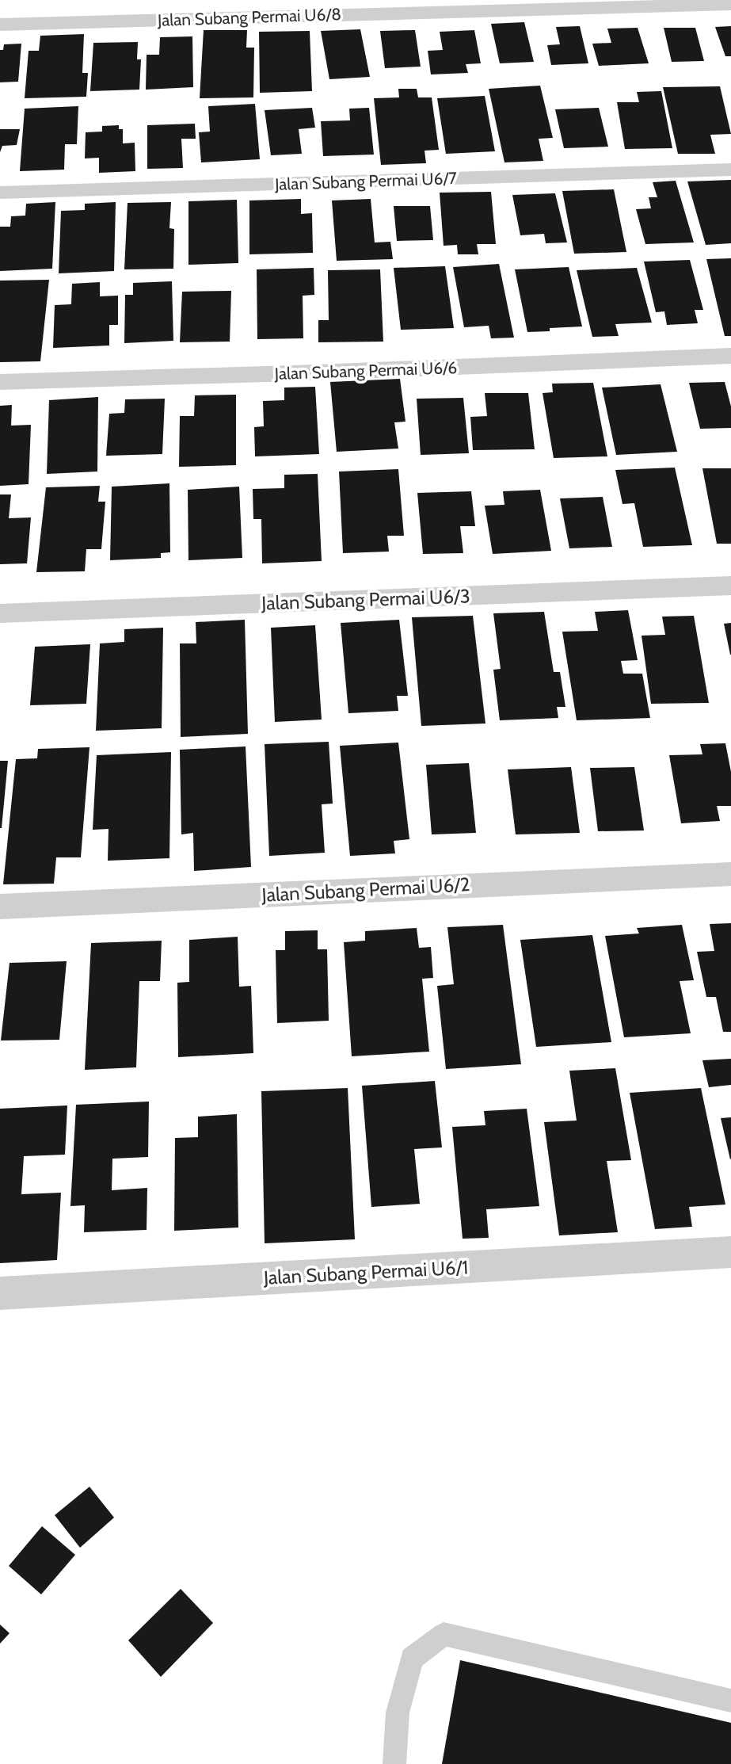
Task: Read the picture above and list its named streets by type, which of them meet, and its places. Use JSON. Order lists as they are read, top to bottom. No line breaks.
{"streets":{"street":["Jalan Subang Permai U6/8","Jalan Subang Permai U6/7","Jalan Subang Permai U6/6","Jalan Subang Permai U6/3","Jalan Subang Permai U6/2","Jalan Subang Permai U6/1"]}}
